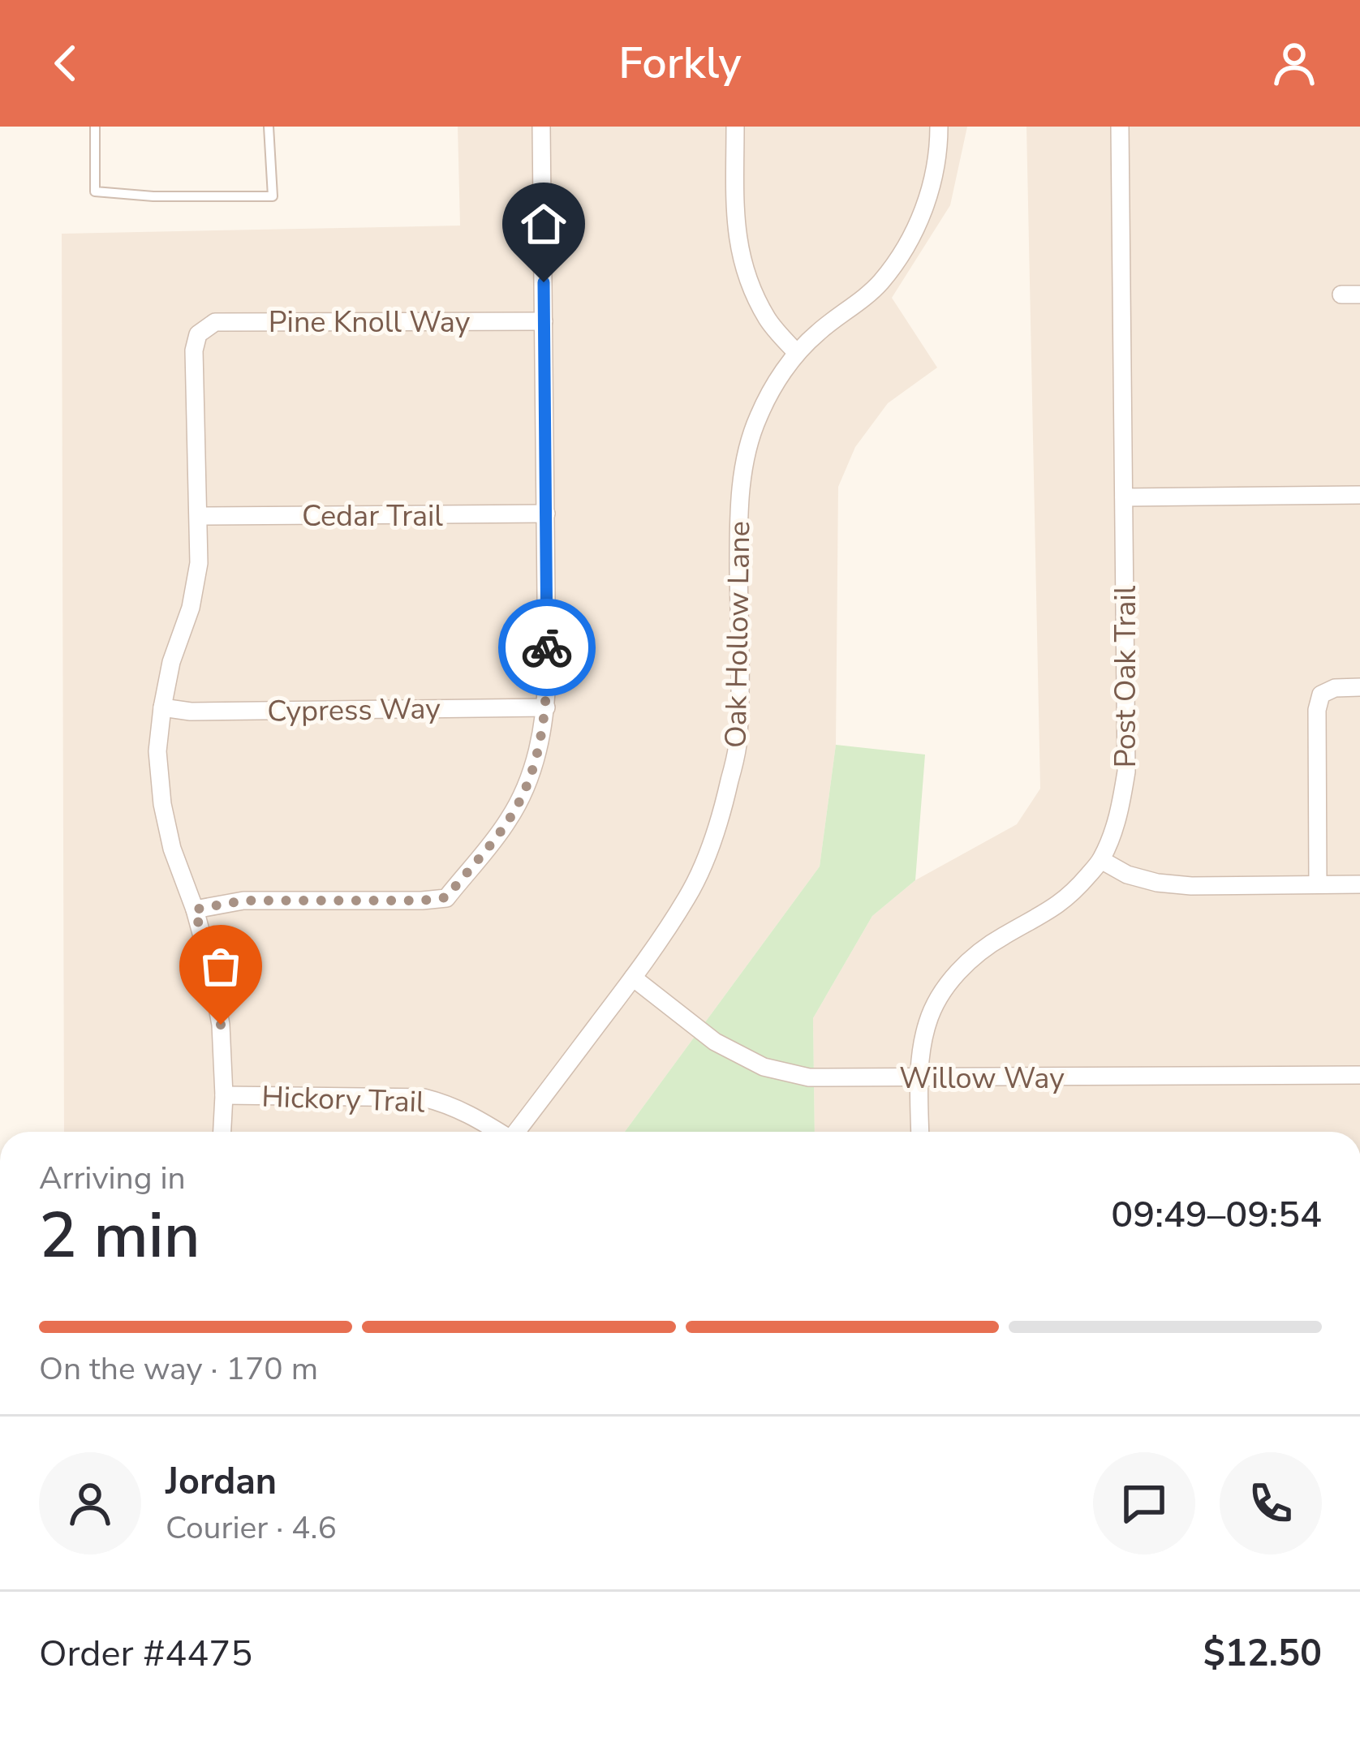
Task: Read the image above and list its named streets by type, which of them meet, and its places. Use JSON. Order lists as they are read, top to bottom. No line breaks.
{"streets":{"street":["Pine Knoll Way","Cedar Trail","Oak Hollow Lane","Post Oak Trail","Cypress Way","Willow Way","Hickory Trail"]},"crossings":[["Pine Knoll Way","Cedar Trail"],["Oak Hollow Lane","Willow Way"],["Post Oak Trail","Willow Way"]],"page":{"header":"Forkly","heading":["2 min","Arriving in","09:49–09:54"],"panel":["Jordan","Courier · 4.6","Order #4475","$12.50"],"bar":"On the way · 170 m"}}
